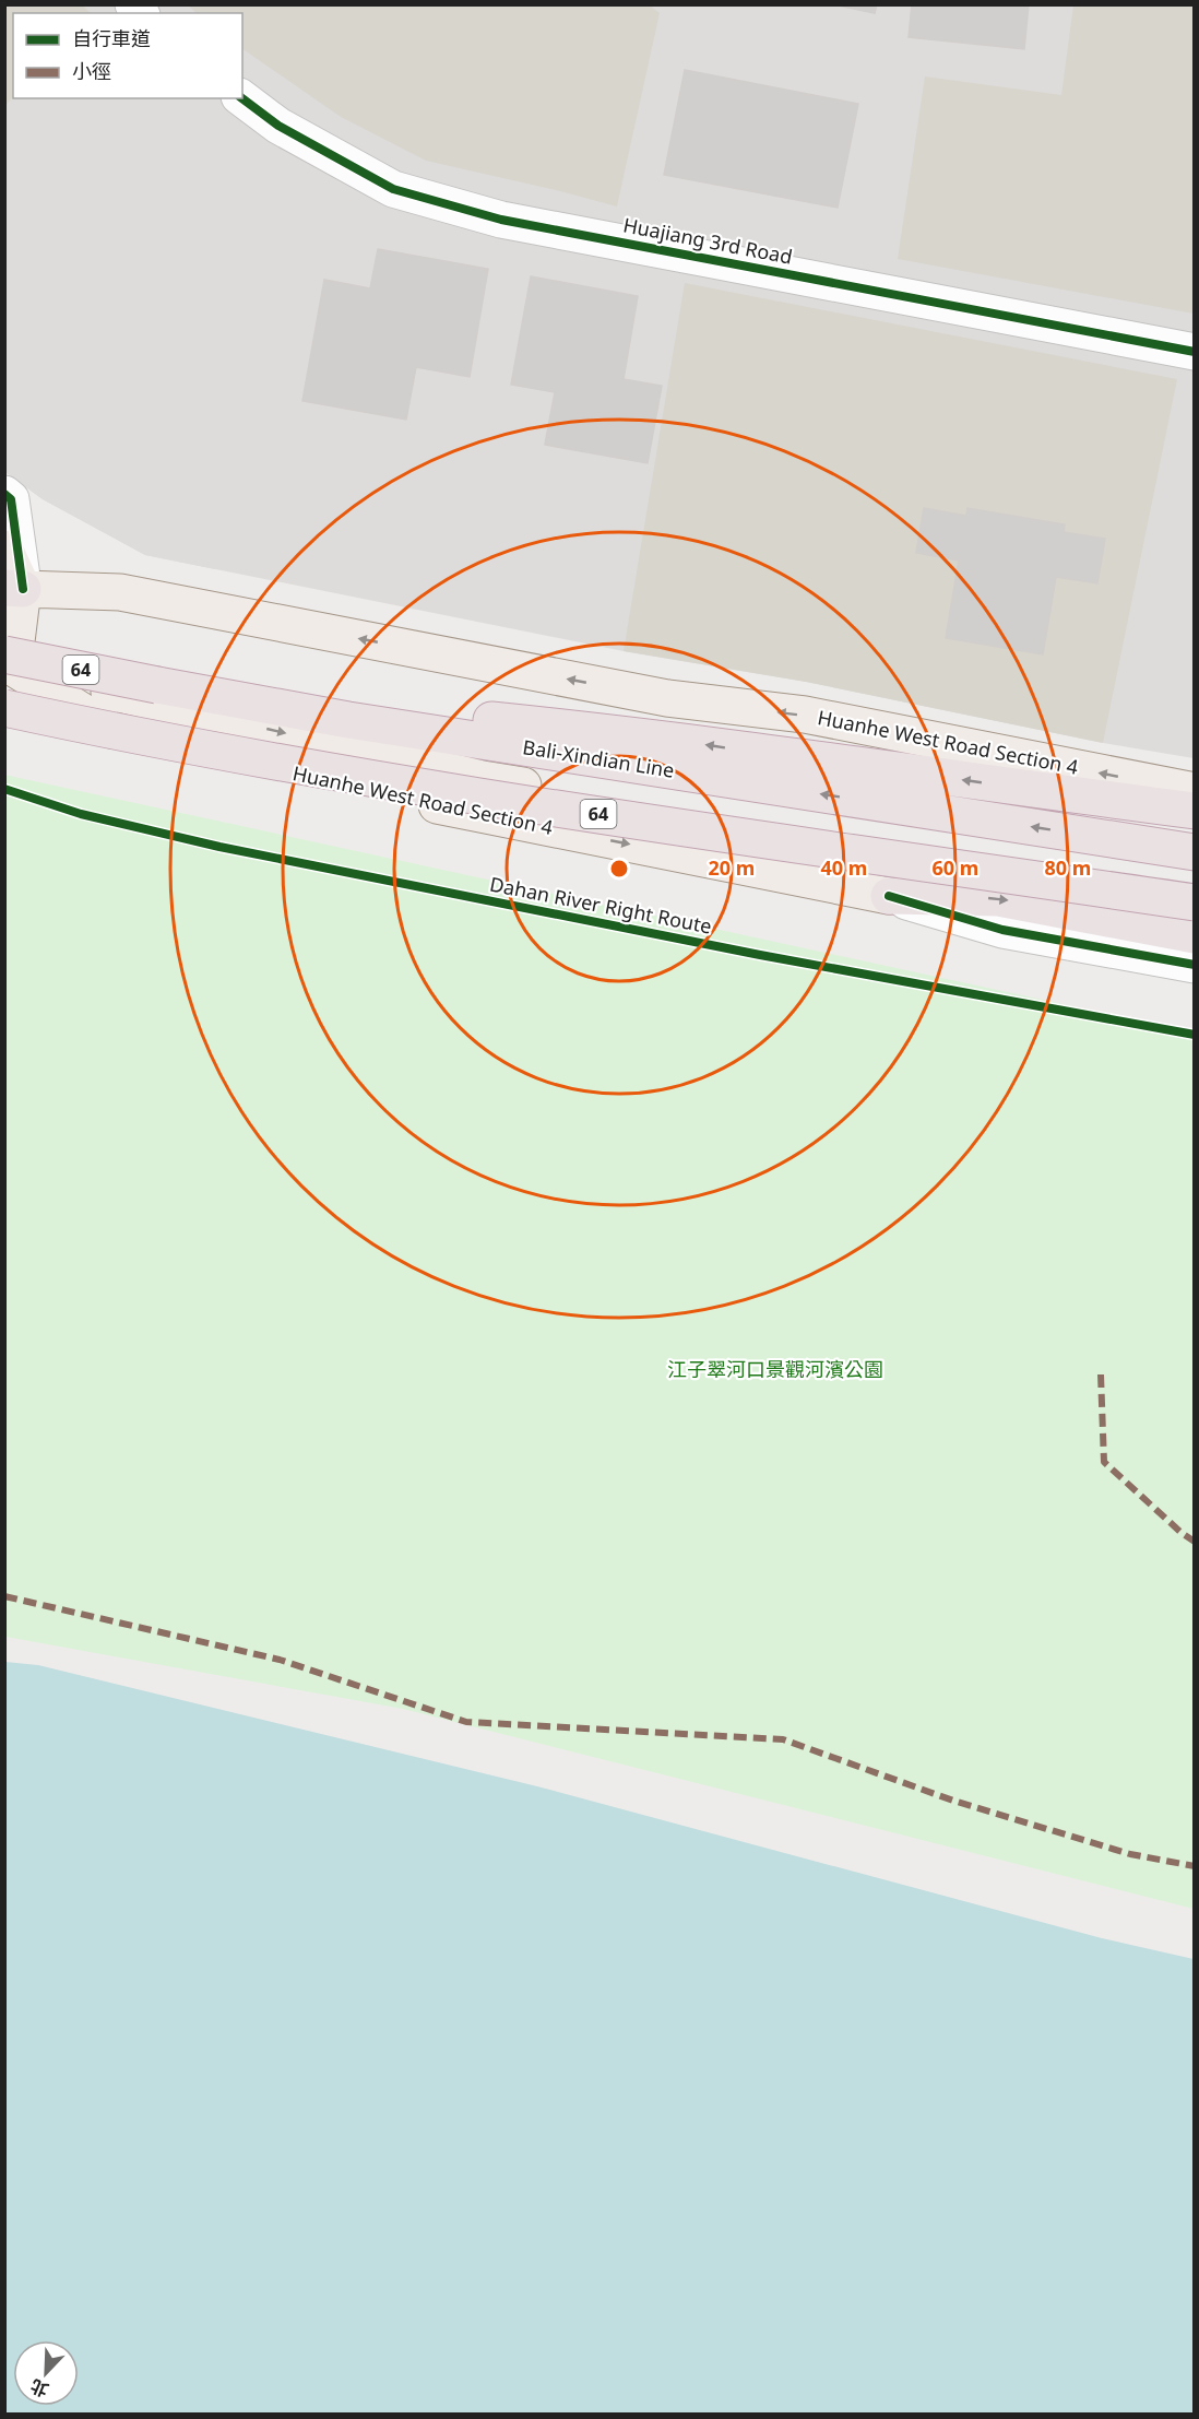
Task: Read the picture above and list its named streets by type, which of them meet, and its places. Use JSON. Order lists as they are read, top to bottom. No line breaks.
{"streets":{"highway":["64","Bali-Xindian Line"],"main road":["Huanhe West Road Section 4"],"street":["Huajiang 3rd Road"],"cycle path":["Dahan River Right Route"]},"crossings":[["64","Huanhe West Road Section 4"],["Huanhe West Road Section 4","Bali-Xindian Line"]],"parks":["江子翠河口景觀河濱公園"],"legend":["自行車道","小徑"],"north":"bottom left","rings":["20 m","40 m","60 m","80 m"]}
